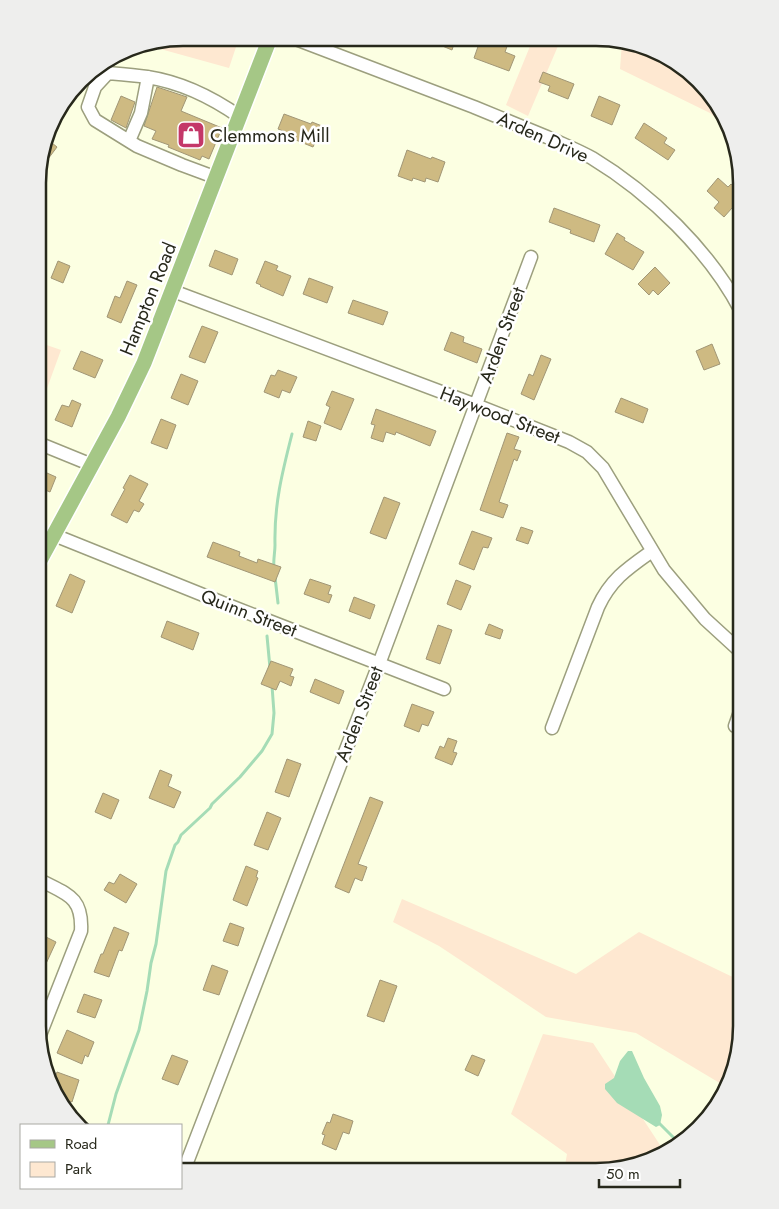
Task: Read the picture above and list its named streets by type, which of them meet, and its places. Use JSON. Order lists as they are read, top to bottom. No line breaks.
{"streets":{"main road":["Hampton Road"],"street":["Arden Drive","Arden Street","Haywood Street","Quinn Street"]},"crossings":[["Hampton Road","Haywood Street"],["Hampton Road","Quinn Street"],["Arden Street","Haywood Street"],["Arden Street","Quinn Street"]],"places":{"shop":["Clemmons Mill"]},"legend":["Road","Park"],"scale_bar":"50 m"}
